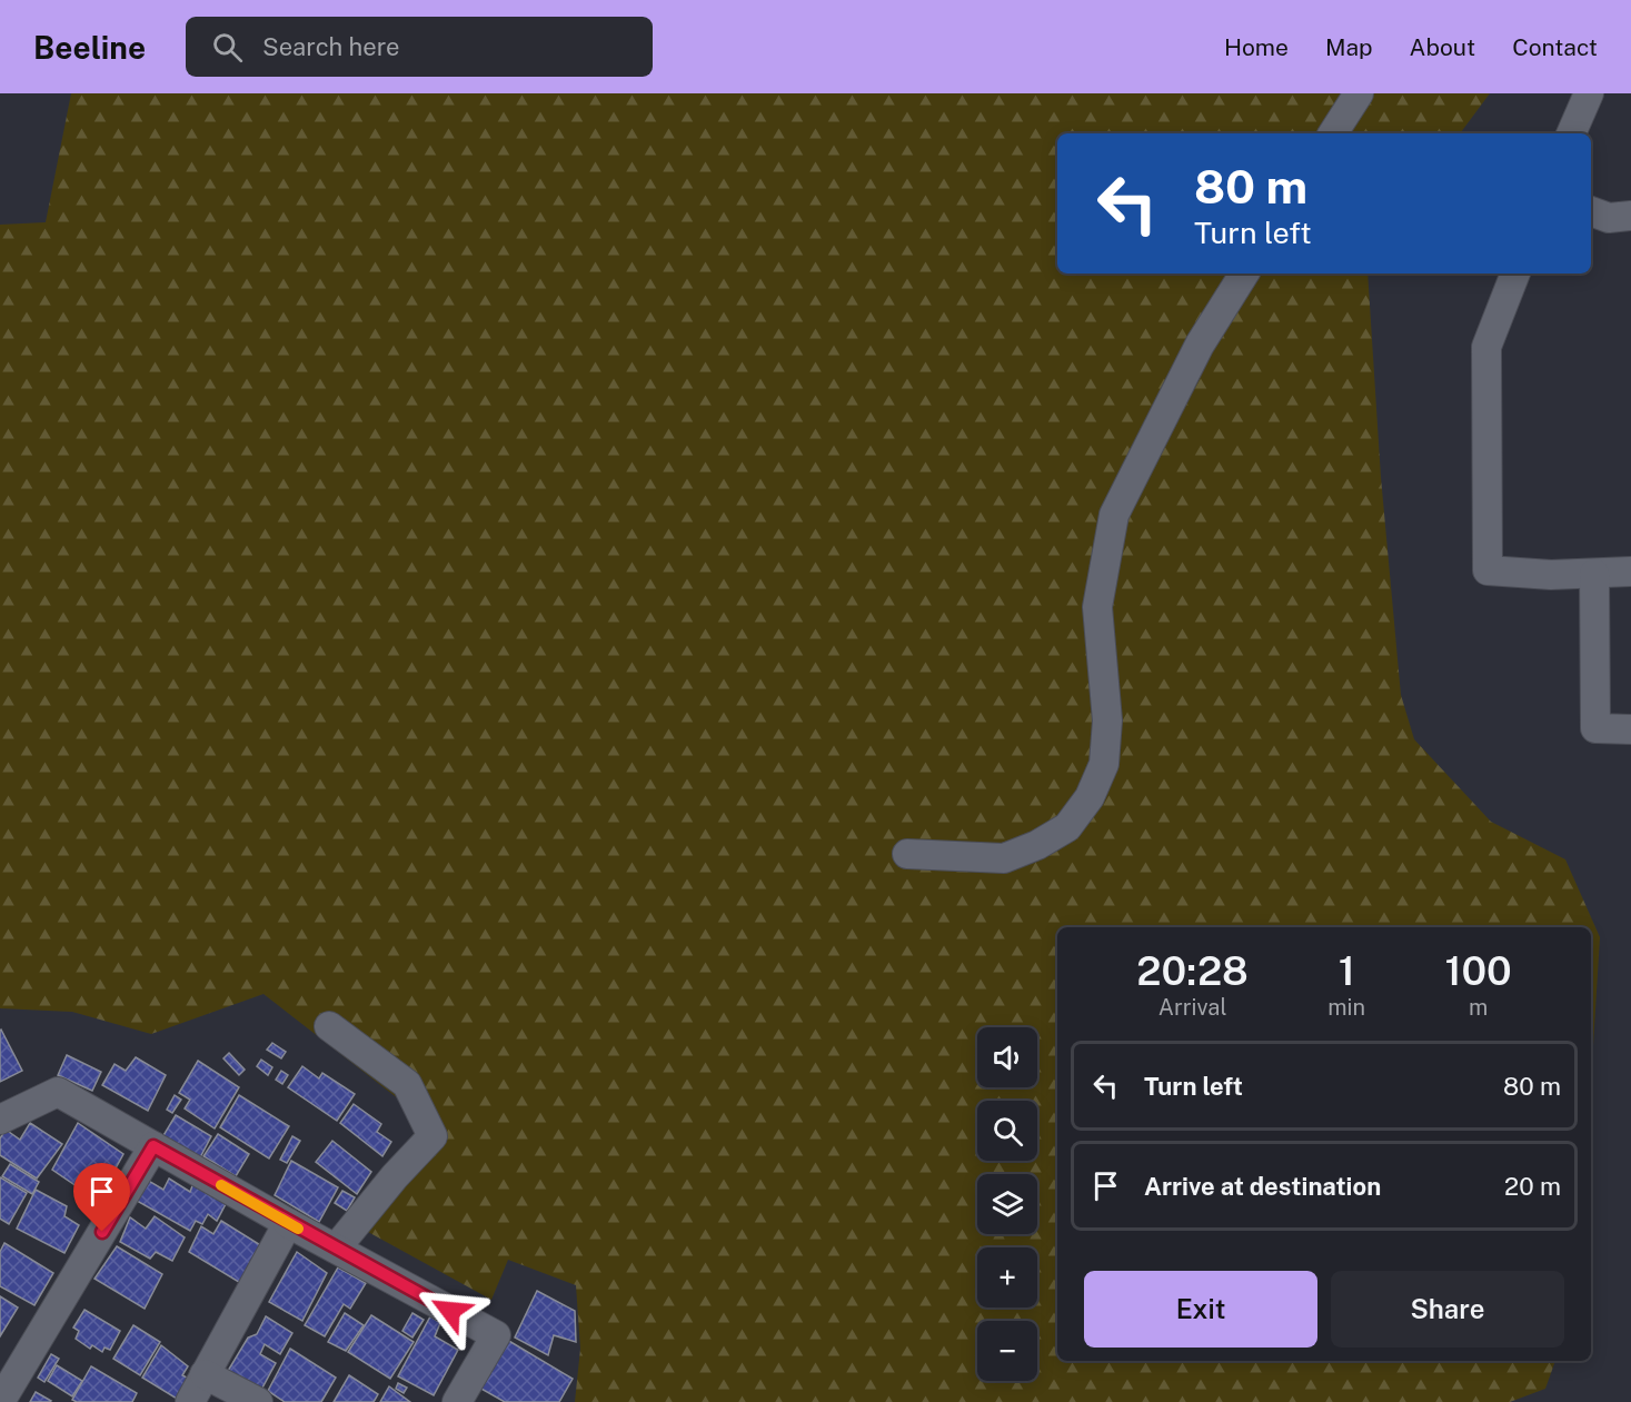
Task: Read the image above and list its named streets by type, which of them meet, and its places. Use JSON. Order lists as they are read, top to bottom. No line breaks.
{"page":{"header":"Beeline","search":"Search here","nav":["Home","Map","About","Contact"],"turn":["80 m","Turn left"],"eta":["20:28","Arrival","1","min","100","m"],"map_buttons":["+","−"],"list":[{"name":"Turn left","value":"80 m"},{"name":"Arrive at destination","value":"20 m"}],"buttons":["Exit","Share"]}}
